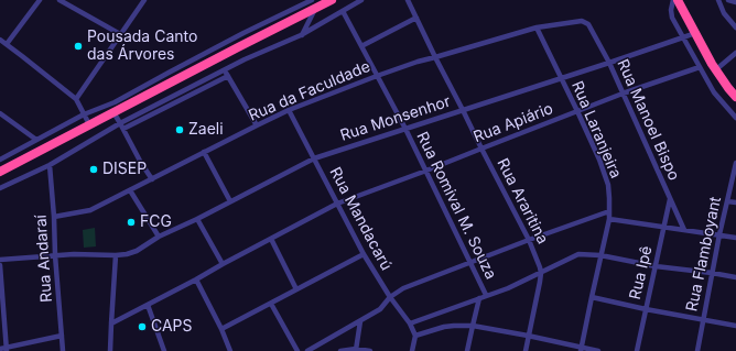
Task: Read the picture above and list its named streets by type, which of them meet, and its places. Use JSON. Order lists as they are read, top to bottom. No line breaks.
{"streets":{"street":["Rua da Faculdade","Rua Monsenhor","Rua Manoel Bispo","Rua Apiário","Rua Laranjeira","Rua Araritina","Rua Romival M. Souza","Rua Mandacarú","Rua Flamboyant","Rua Andaraí","Rua Ipê"]},"crossings":[["Rua da Faculdade","Rua Manoel Bispo"],["Rua da Faculdade","Rua Laranjeira"],["Rua da Faculdade","Rua Araritina"],["Rua da Faculdade","Rua Romival M. Souza"],["Rua da Faculdade","Rua Mandacarú"],["Rua da Faculdade","Rua Andaraí"],["Rua Monsenhor","Rua Manoel Bispo"],["Rua Monsenhor","Rua Laranjeira"],["Rua Monsenhor","Rua Araritina"],["Rua Monsenhor","Rua Romival M. Souza"],["Rua Monsenhor","Rua Mandacarú"],["Rua Monsenhor","Rua Andaraí"],["Rua Manoel Bispo","Rua Apiário"],["Rua Manoel Bispo","Rua Ipê"],["Rua Apiário","Rua Laranjeira"],["Rua Apiário","Rua Araritina"],["Rua Apiário","Rua Romival M. Souza"],["Rua Apiário","Rua Mandacarú"]],"places":["Pousada Canto das Árvores","Zaeli","DISEP","FCG","CAPS"]}
